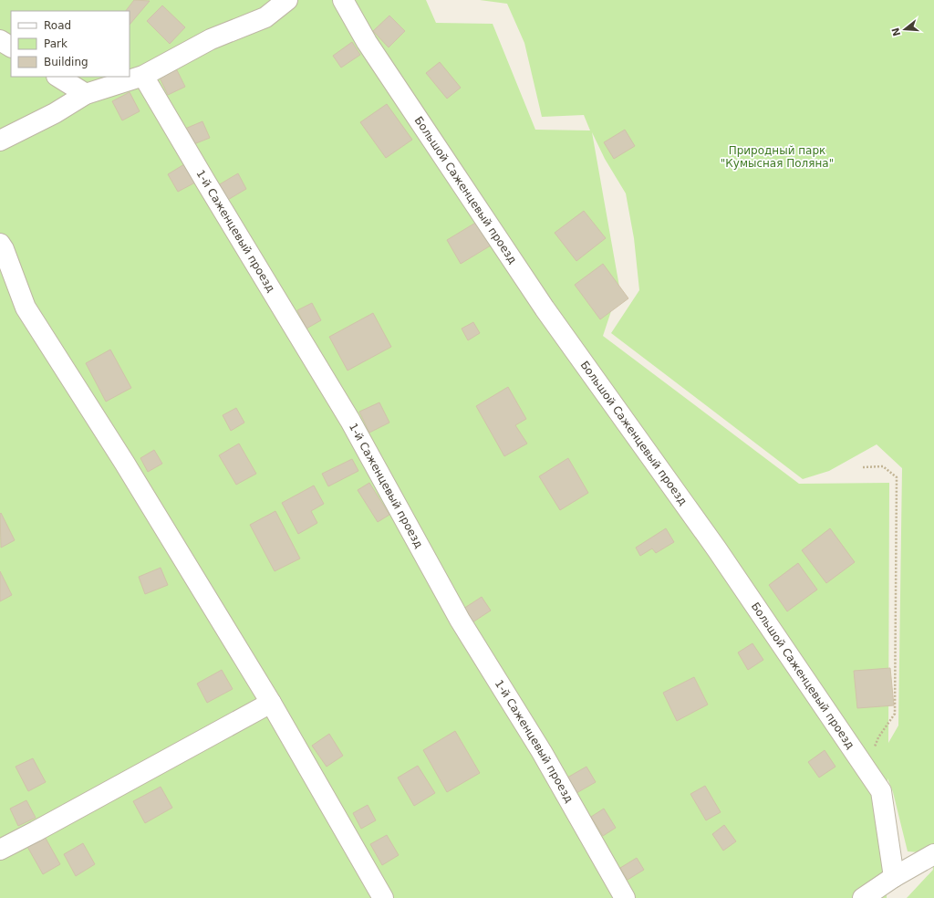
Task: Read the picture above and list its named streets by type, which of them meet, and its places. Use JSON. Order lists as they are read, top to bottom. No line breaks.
{"streets":{"street":["Большой Саженцевый проезд","1-й Саженцевый проезд"]},"parks":["Природный парк \"Кумысная Поляна\""],"legend":["Road","Park","Building"],"north":"left"}
